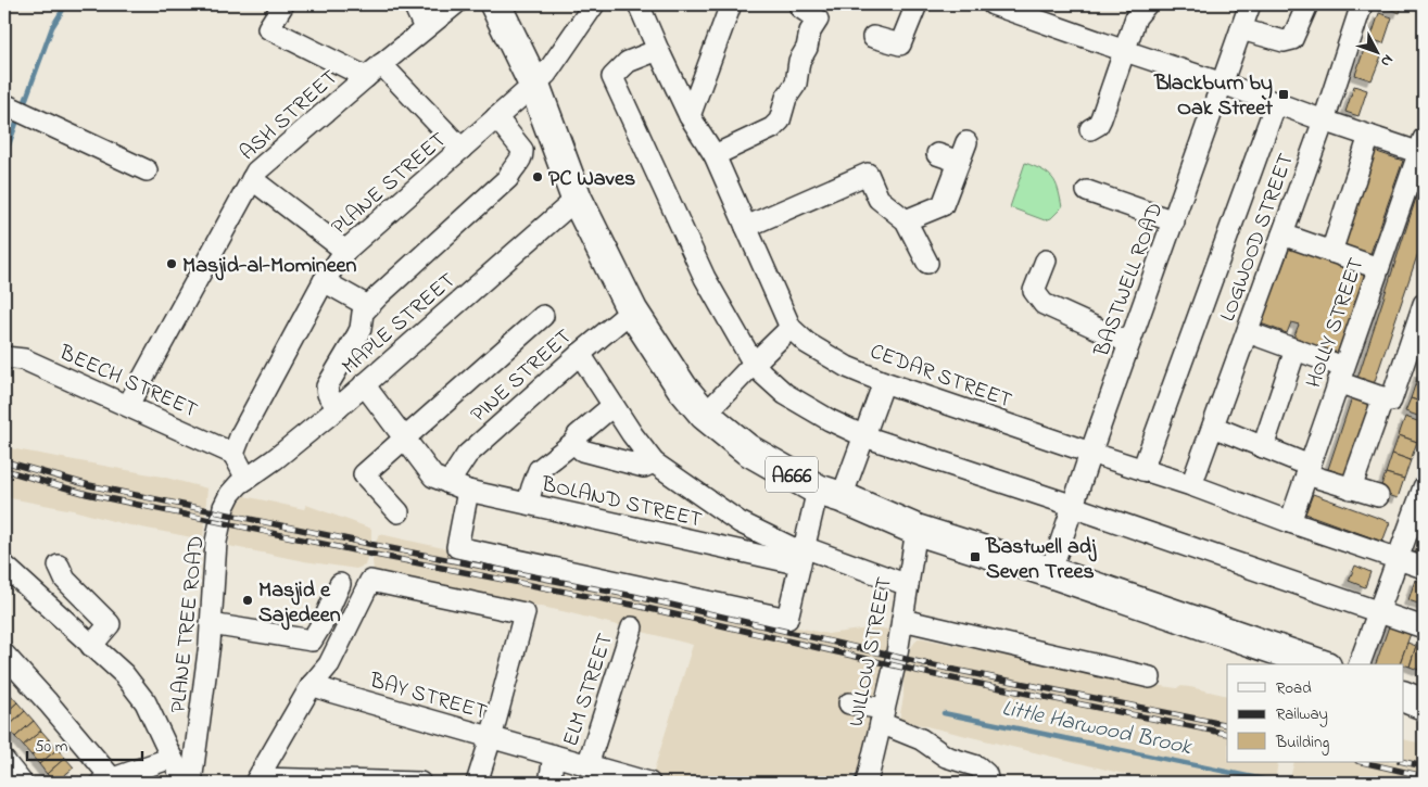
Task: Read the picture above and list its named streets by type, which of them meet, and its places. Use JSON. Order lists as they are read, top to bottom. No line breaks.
{"streets":{"highway":["A666"],"street":["ASH STREET","PLANE STREET","LOGWOOD STREET","BASTWELL ROAD","MAPLE STREET","HOLLY STREET","PINE STREET","CEDAR STREET","BEECH STREET","BOLAND STREET","PLANE TREE ROAD","WILLOW STREET","ELM STREET","BAY STREET"]},"crossings":[["ASH STREET","BEECH STREET"],["PLANE STREET","BEECH STREET"],["PLANE STREET","A666"],["LOGWOOD STREET","CEDAR STREET"],["BASTWELL ROAD","CEDAR STREET"],["BASTWELL ROAD","A666"],["MAPLE STREET","A666"],["MAPLE STREET","BOLAND STREET"],["MAPLE STREET","PLANE TREE ROAD"],["HOLLY STREET","CEDAR STREET"],["PINE STREET","A666"],["PINE STREET","BOLAND STREET"],["A666","WILLOW STREET"],["ELM STREET","BAY STREET"]],"water":["Little Harwood Brook"],"places":{"transit":["Blackburn by Oak Street","Bastwell adj Seven Trees"],"other":["PC Waves","Masjid-al-Momineen","Masjid e Sajedeen"]},"legend":["Road","Railway","Building"],"scale_bar":"50 m","north":"bottom right"}
